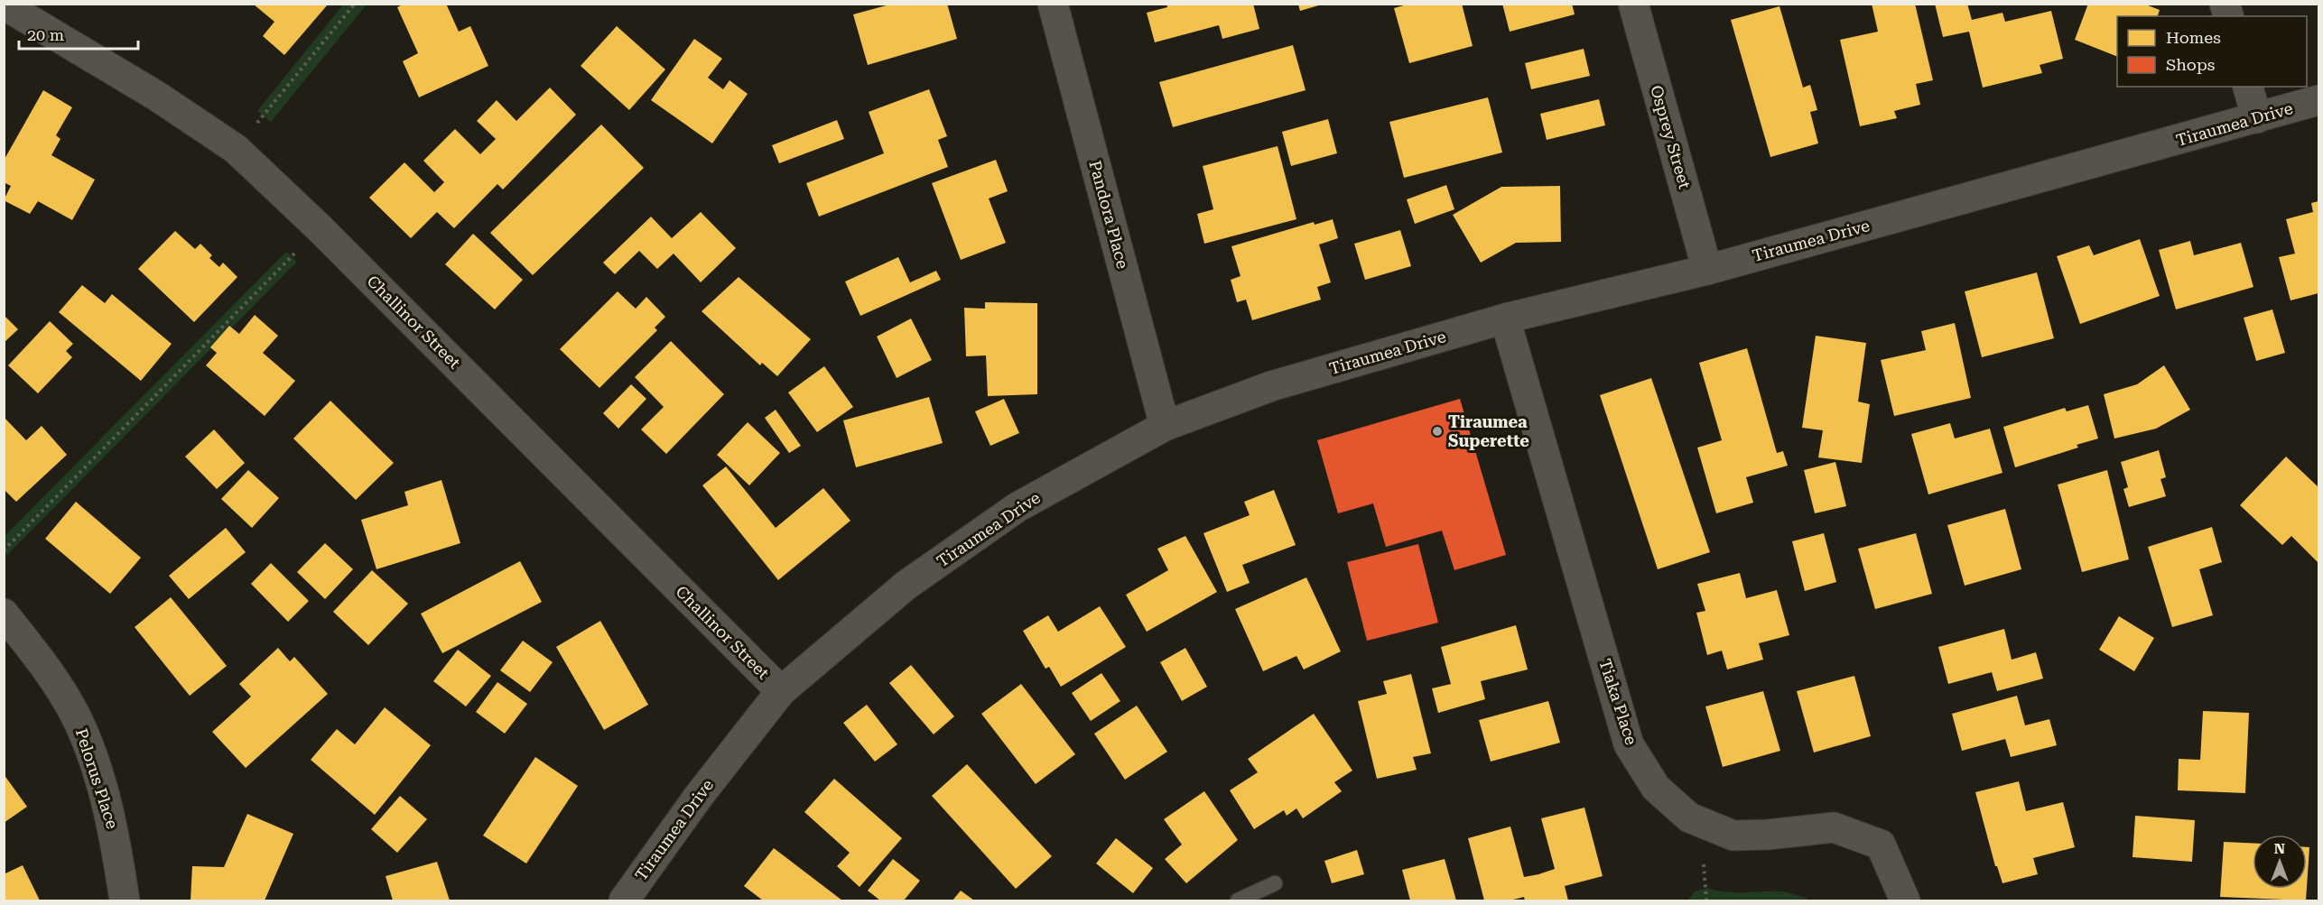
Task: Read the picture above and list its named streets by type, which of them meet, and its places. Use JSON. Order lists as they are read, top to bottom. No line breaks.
{"streets":{"street":["Tiraumea Drive","Osprey Street","Pandora Place","Challinor Street","Tiaka Place","Pelorus Place"]},"crossings":[["Tiraumea Drive","Osprey Street"],["Tiraumea Drive","Pandora Place"],["Tiraumea Drive","Challinor Street"],["Tiraumea Drive","Tiaka Place"]],"places":["Tiraumea Superette"],"legend":["Homes","Shops"],"scale_bar":"20 m","north":"top"}
